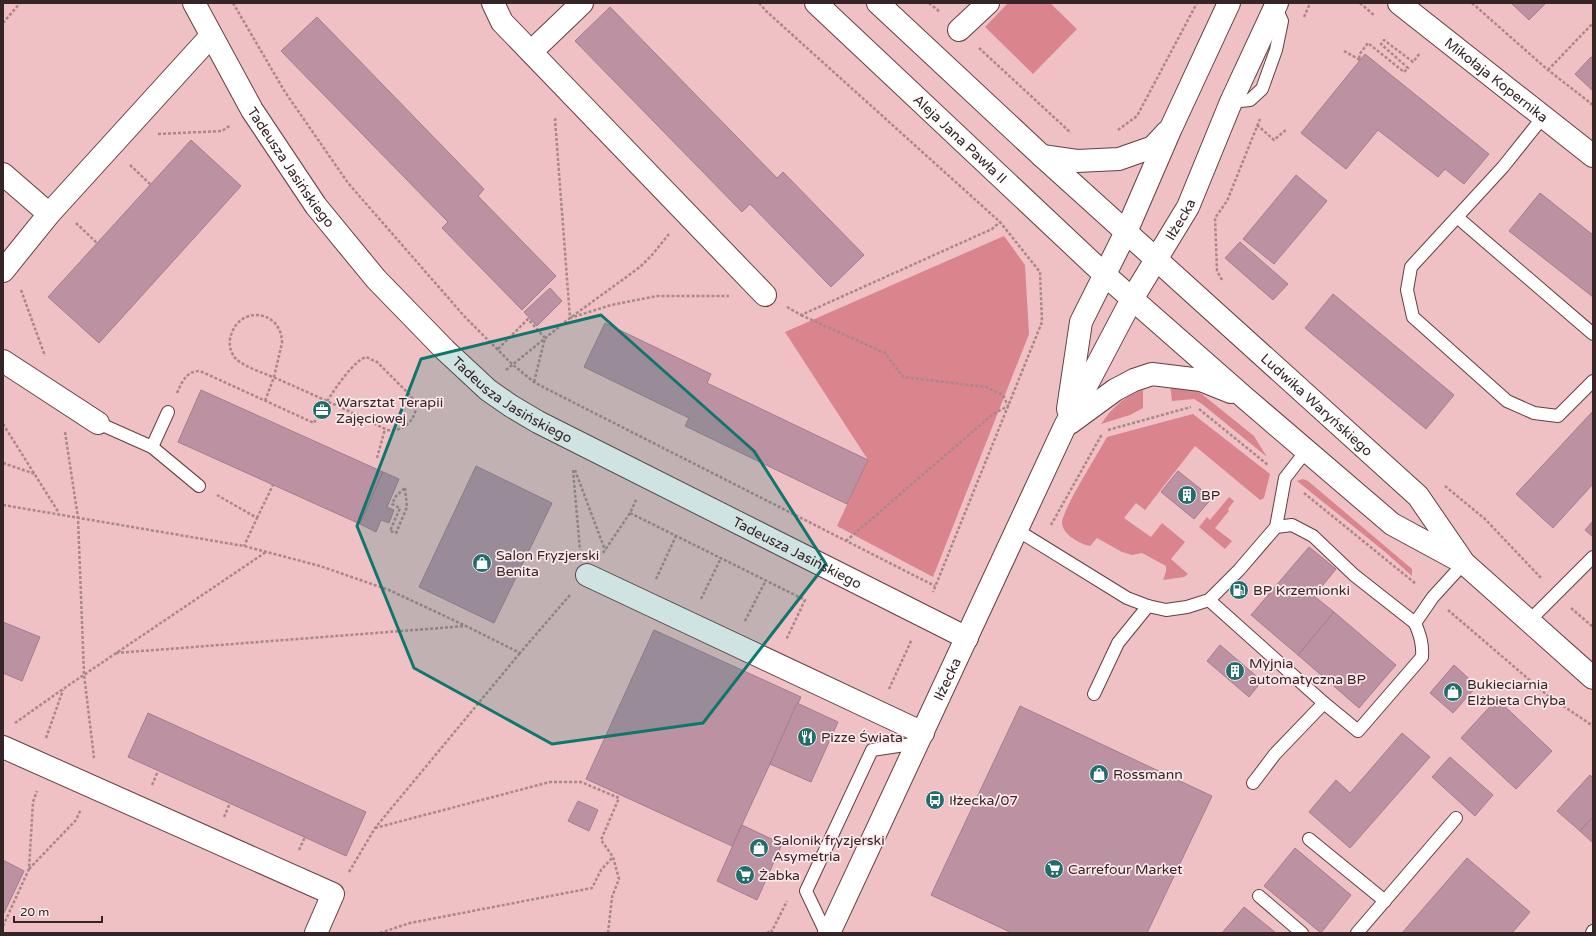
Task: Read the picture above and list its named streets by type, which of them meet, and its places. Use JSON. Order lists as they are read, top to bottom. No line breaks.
{"streets":{"street":["Mikołaja Kopernika","Aleja Jana Pawła II","Tadeusza Jasińskiego","Iłżecka","Ludwika Waryńskiego"]},"crossings":[["Aleja Jana Pawła II","Iłżecka"],["Aleja Jana Pawła II","Ludwika Waryńskiego"],["Tadeusza Jasińskiego","Iłżecka"],["Iłżecka","Ludwika Waryńskiego"]],"places":{"office":["Warsztat Terapii Zajęciowej"],"building":["BP","Myjnia automatyczna BP"],"shop":["Salon Fryzjerski Benita","Bukieciarnia Elżbieta Chyba","Rossmann","Salonik fryzjerski Asymetria"],"fuel station":["BP Krzemionki"],"restaurant":["Pizze Świata"],"bus stop":["Iłżecka/07"],"supermarket":["Carrefour Market","Żabka"]},"scale_bar":"20 m"}
